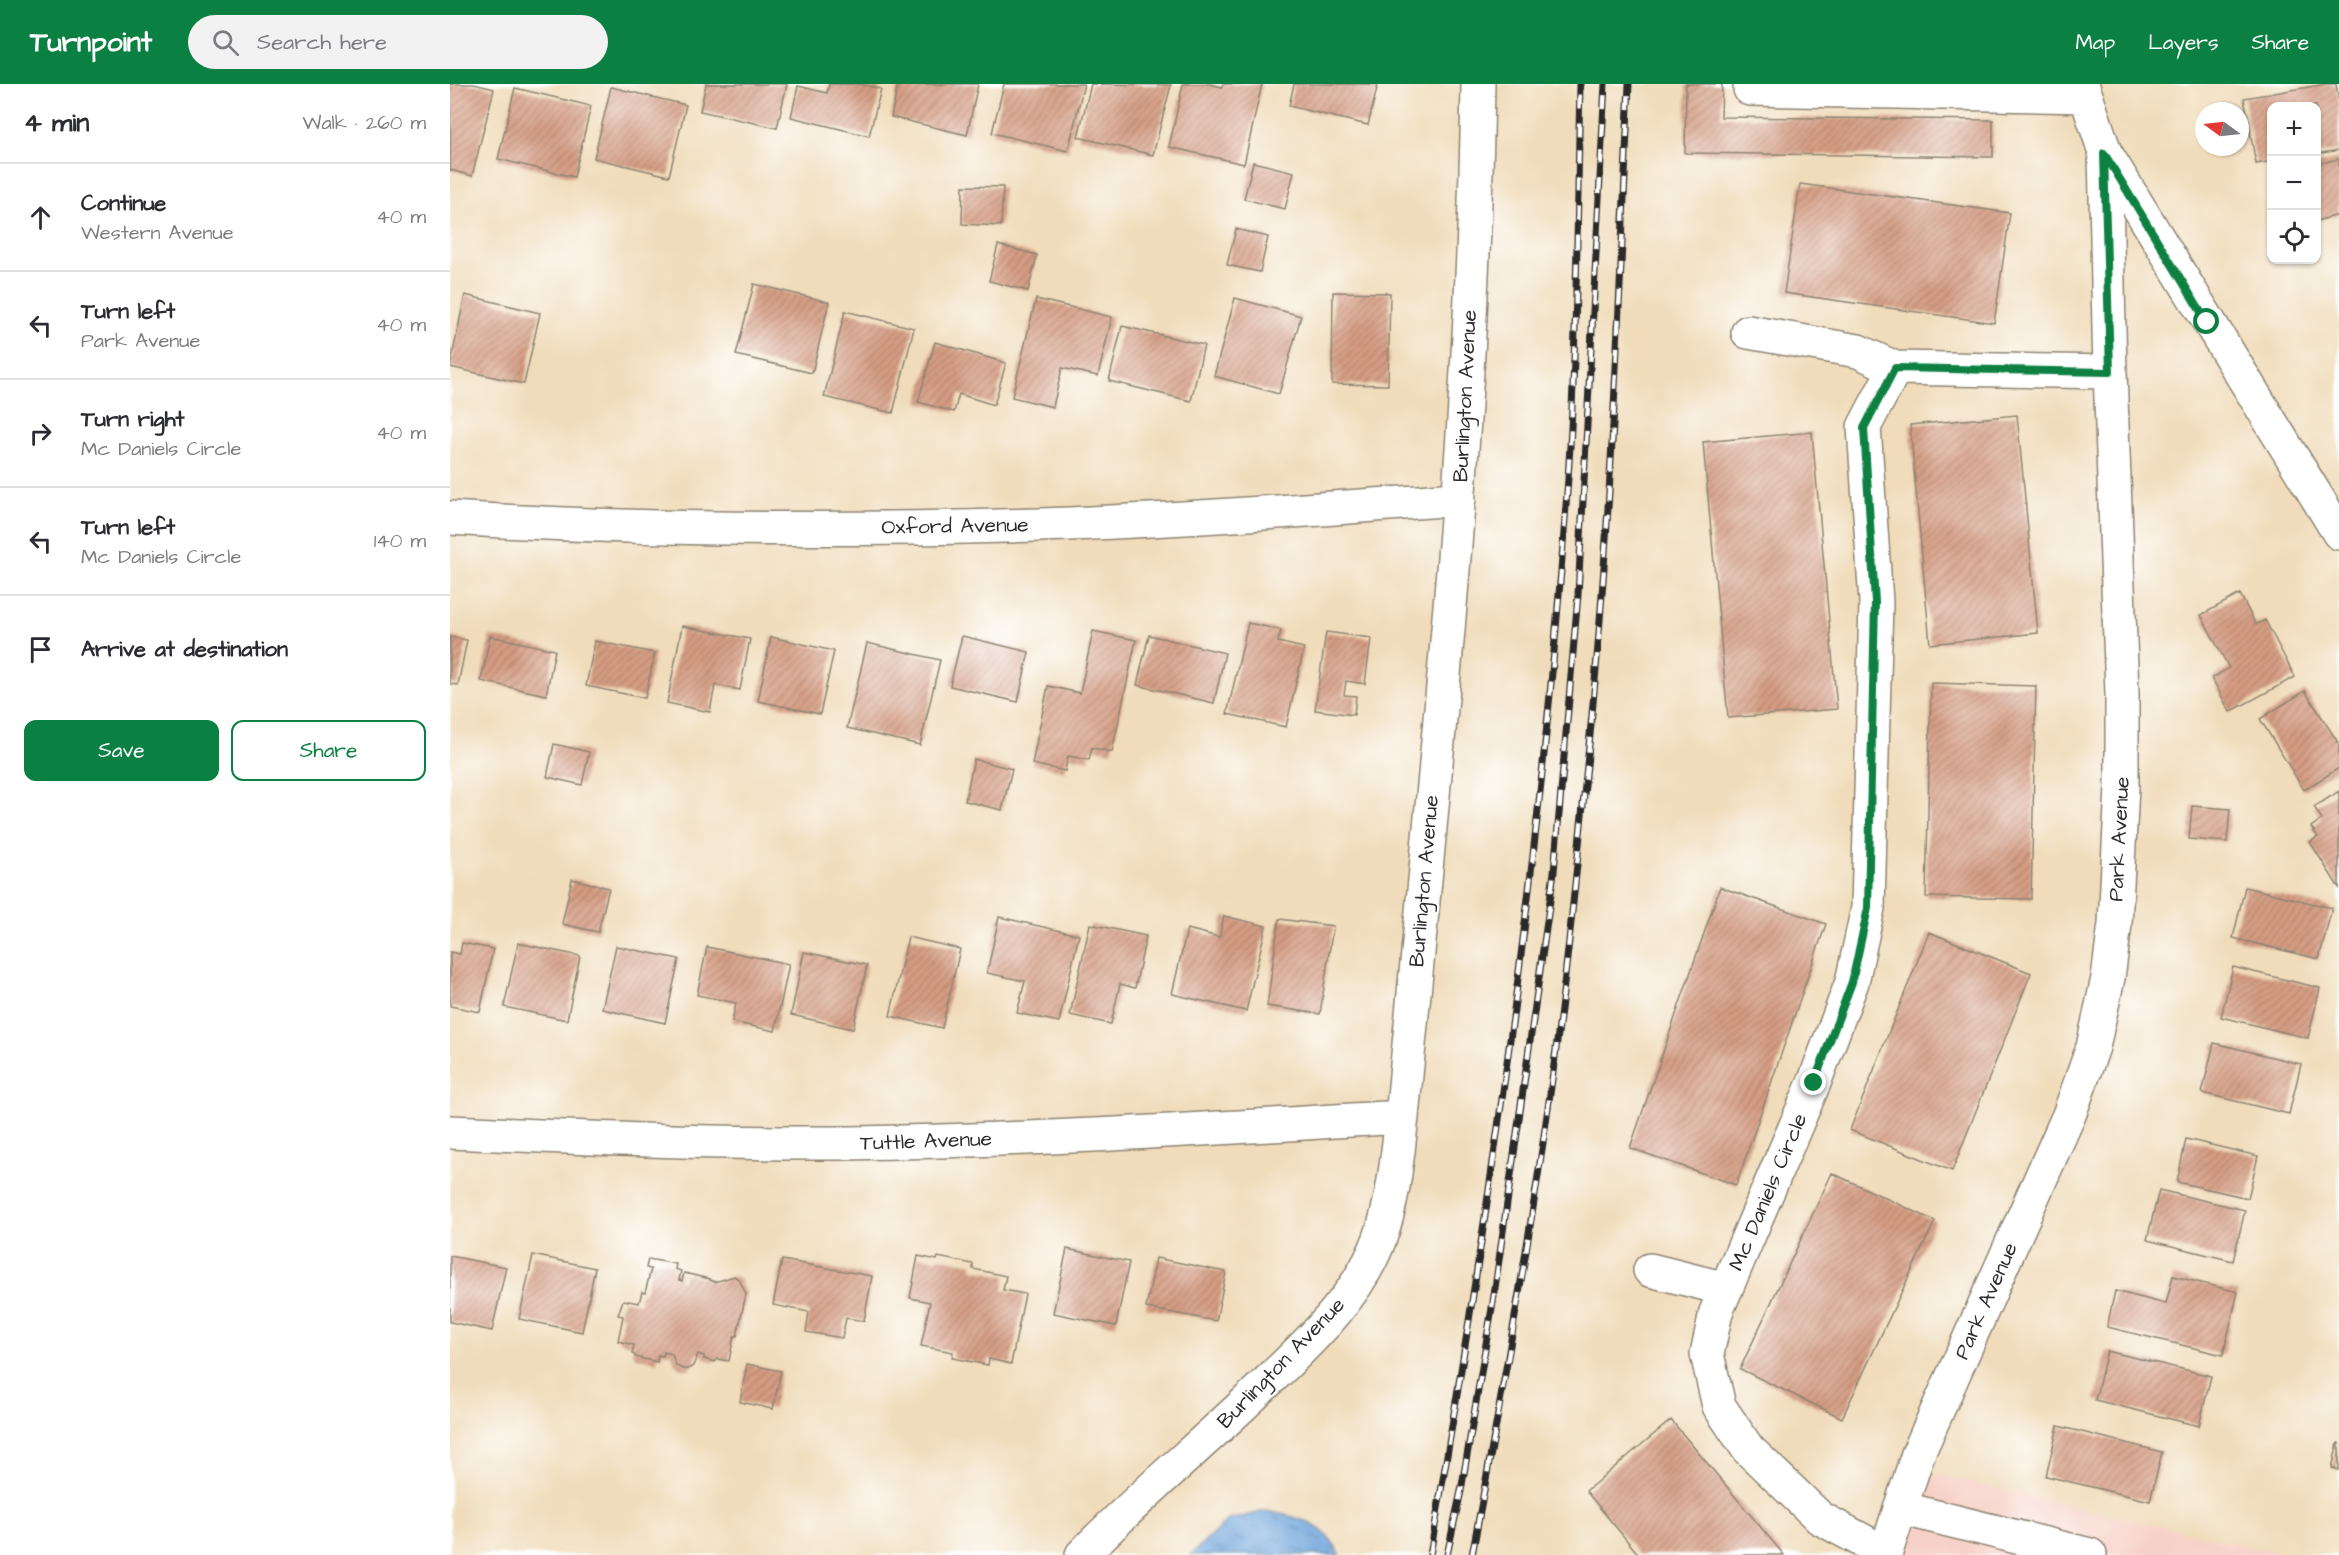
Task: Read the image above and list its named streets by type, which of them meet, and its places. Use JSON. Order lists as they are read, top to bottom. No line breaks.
{"streets":{"street":["Burlington Avenue","Oxford Avenue","Park Avenue","Tuttle Avenue","Mc Daniels Circle"]},"crossings":[["Burlington Avenue","Oxford Avenue"],["Burlington Avenue","Tuttle Avenue"],["Park Avenue","Mc Daniels Circle"]],"north":"left","page":{"header":"Turnpoint","search":"Search here","nav":["Map","Layers","Share"],"heading":["4 min","Walk · 260 m"],"map_buttons":["+","−"],"list":[["Continue","Western Avenue","40 m"],["Turn left","Park Avenue","40 m"],["Turn right","Mc Daniels Circle","40 m"],["Turn left","Mc Daniels Circle","140 m"],"Arrive at destination"],"buttons":["Save","Share"]}}
